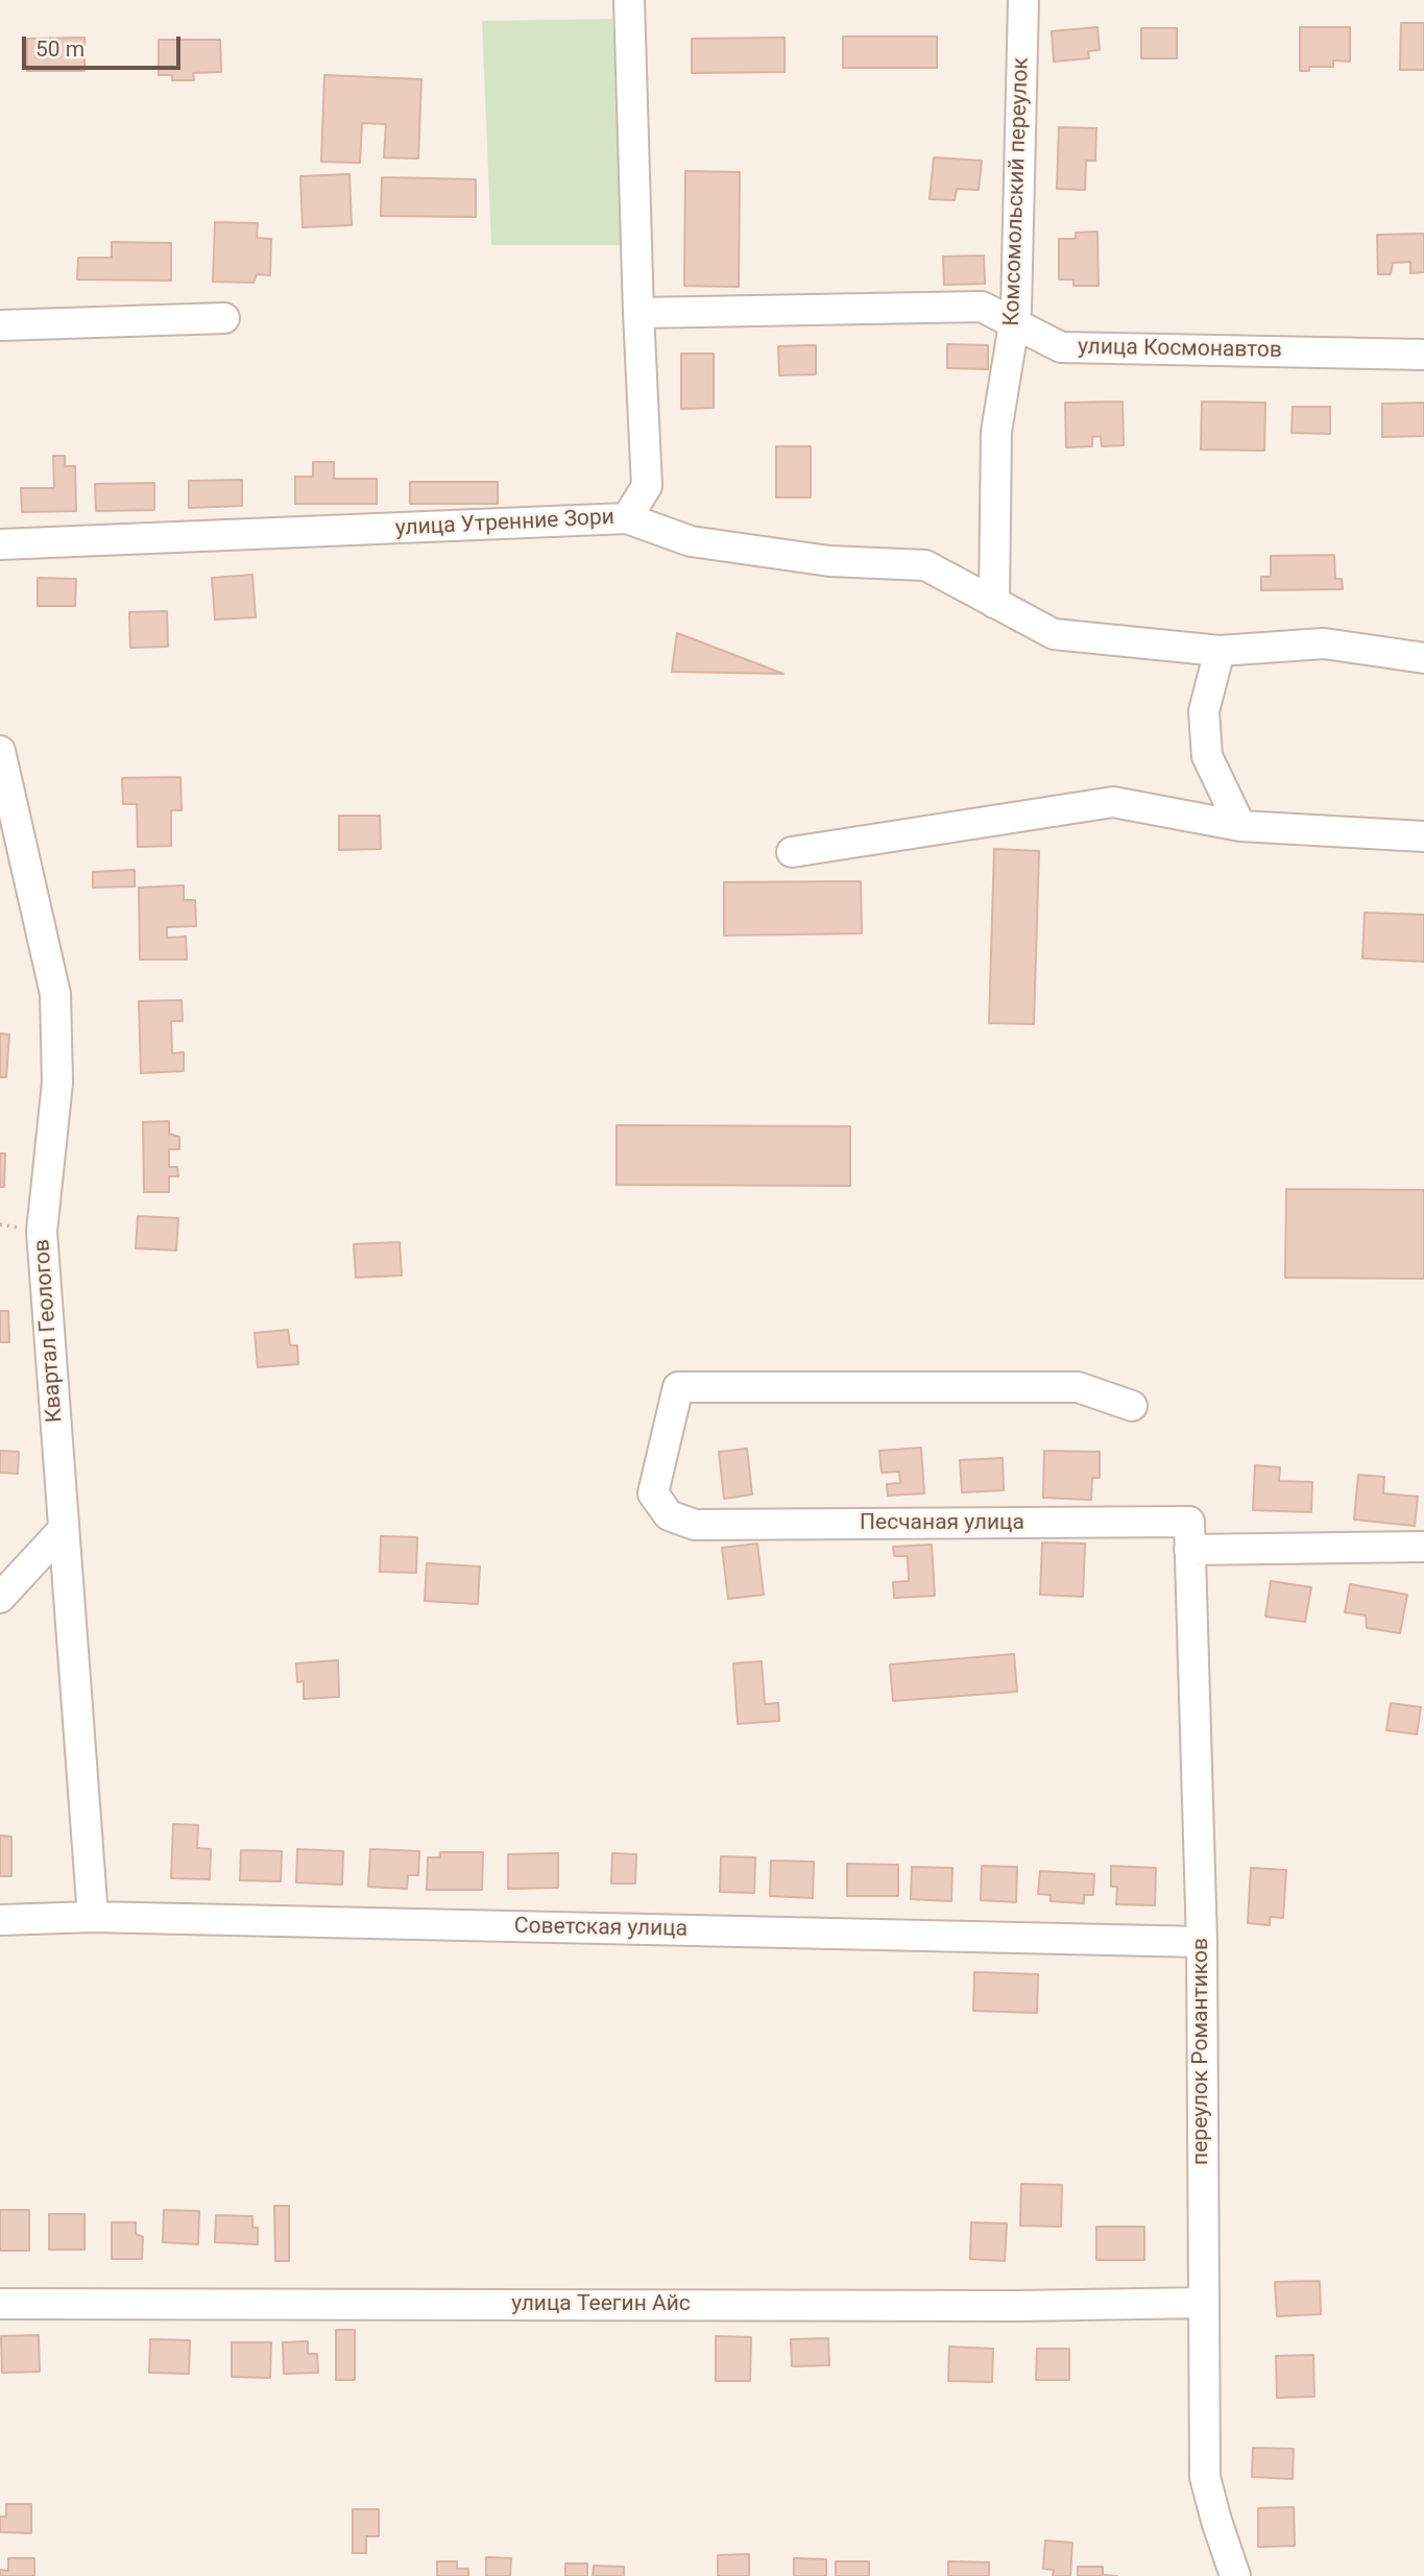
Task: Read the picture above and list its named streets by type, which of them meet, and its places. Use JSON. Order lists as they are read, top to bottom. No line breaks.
{"streets":{"street":["Комсомольский переулок","улица Космонавтов","улица Утренние Зори","Квартал Геологов","Песчаная улица","Советская улица","переулок Романтиков","улица Теегин Айс"]},"crossings":[["Комсомольский переулок","улица Космонавтов"],["Комсомольский переулок","улица Утренние Зори"],["Квартал Геологов","Советская улица"],["Песчаная улица","переулок Романтиков"],["Советская улица","переулок Романтиков"],["переулок Романтиков","улица Теегин Айс"]],"scale_bar":"50 m"}
